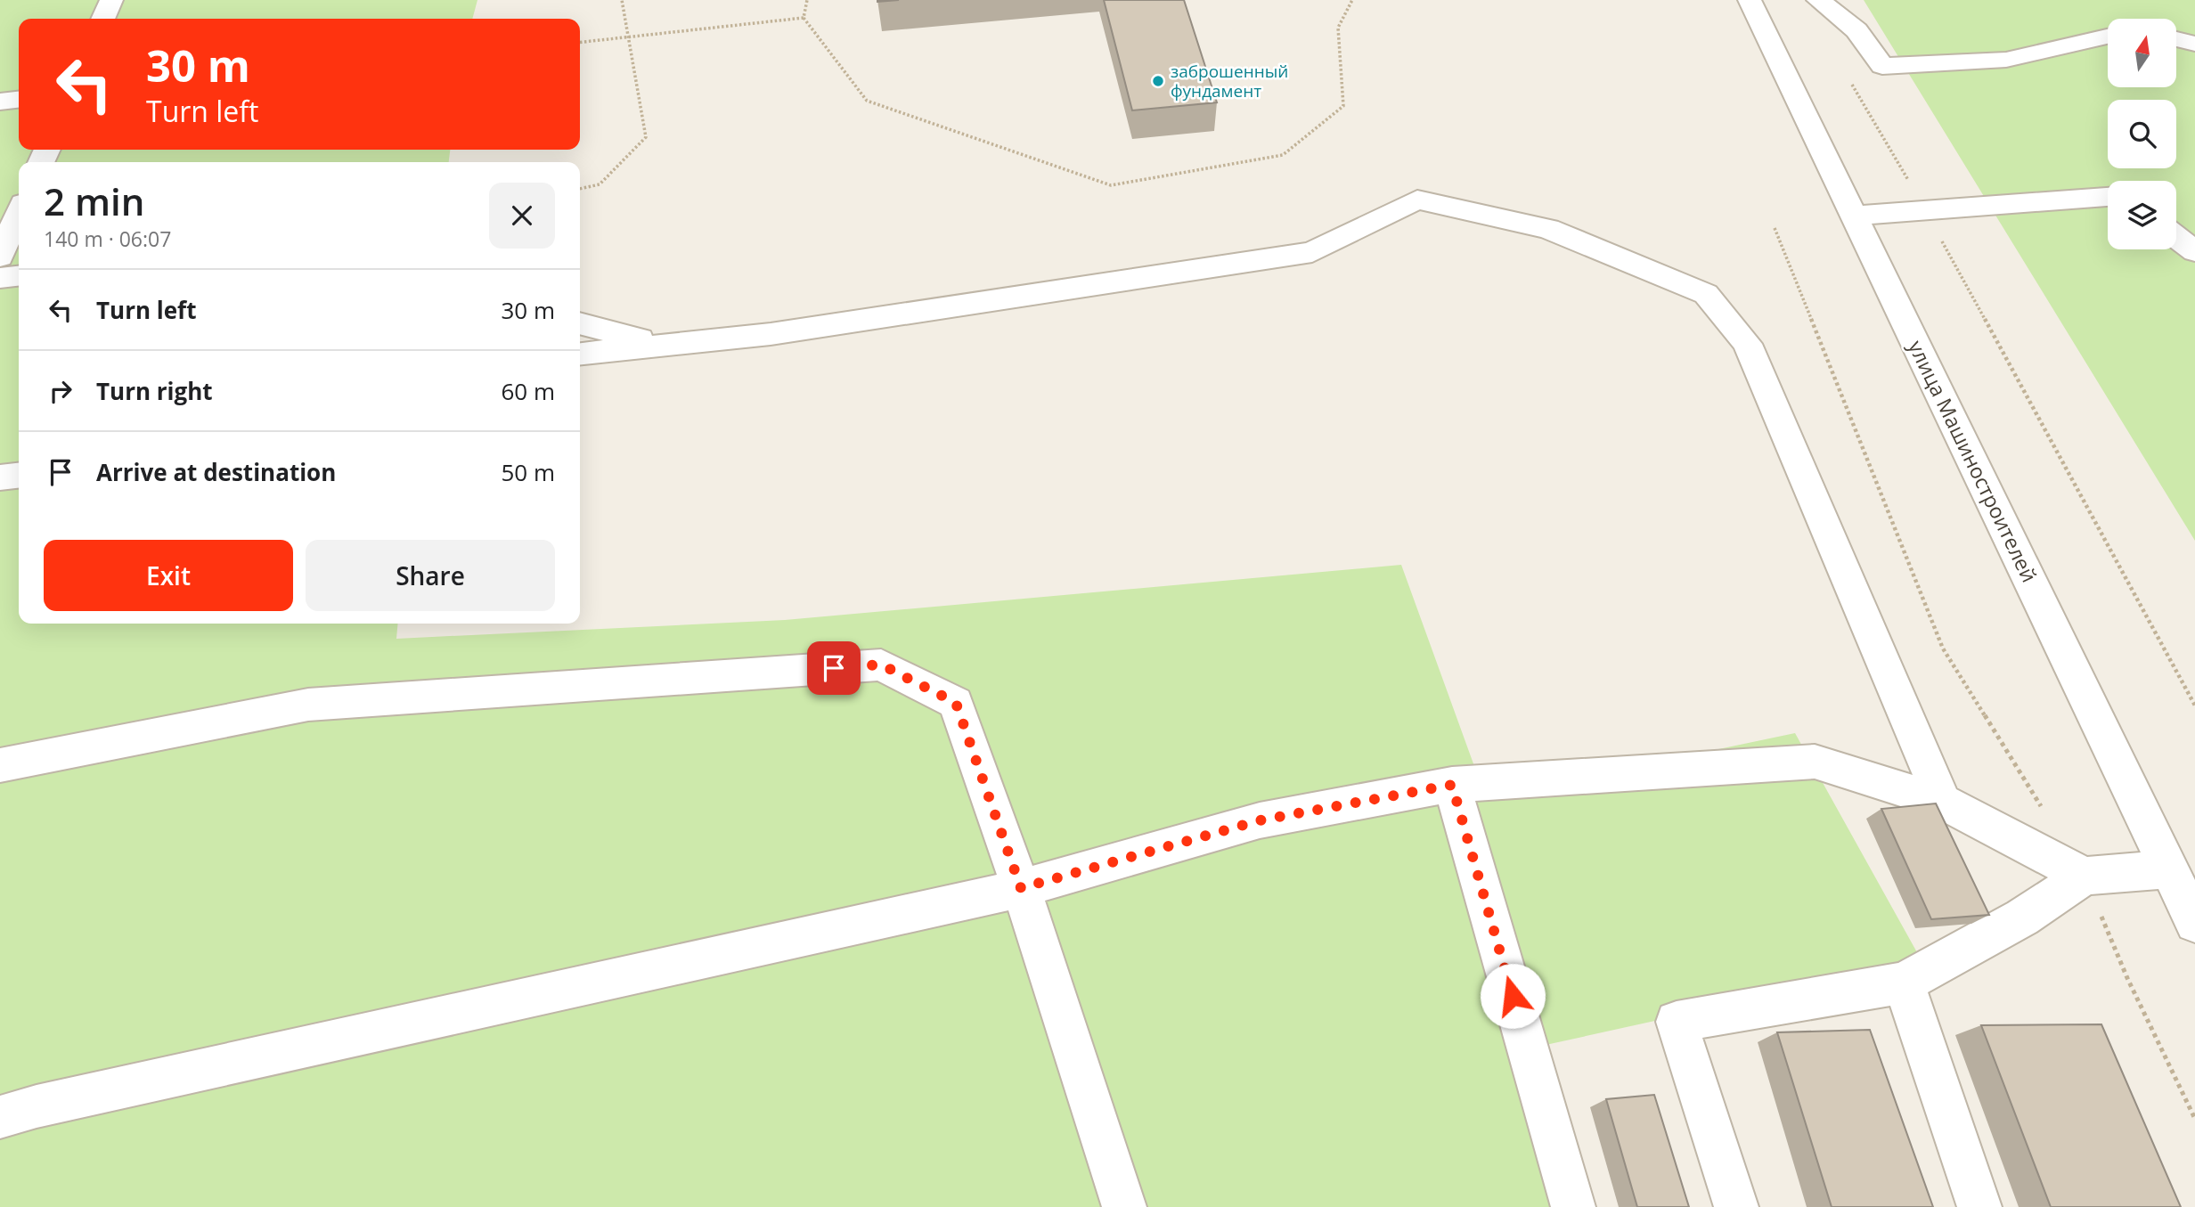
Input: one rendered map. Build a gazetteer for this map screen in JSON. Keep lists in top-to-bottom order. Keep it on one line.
{"streets":{"street":["улица Машиностроителей"]},"places":["заброшенный фундамент"],"north":"top","page":{"turn":["30 m","Turn left"],"heading":["2 min","140 m · 06:07"],"list":[{"name":"Turn left","value":"30 m"},{"name":"Turn right","value":"60 m"},{"name":"Arrive at destination","value":"50 m"}],"buttons":["Exit","Share"]}}
